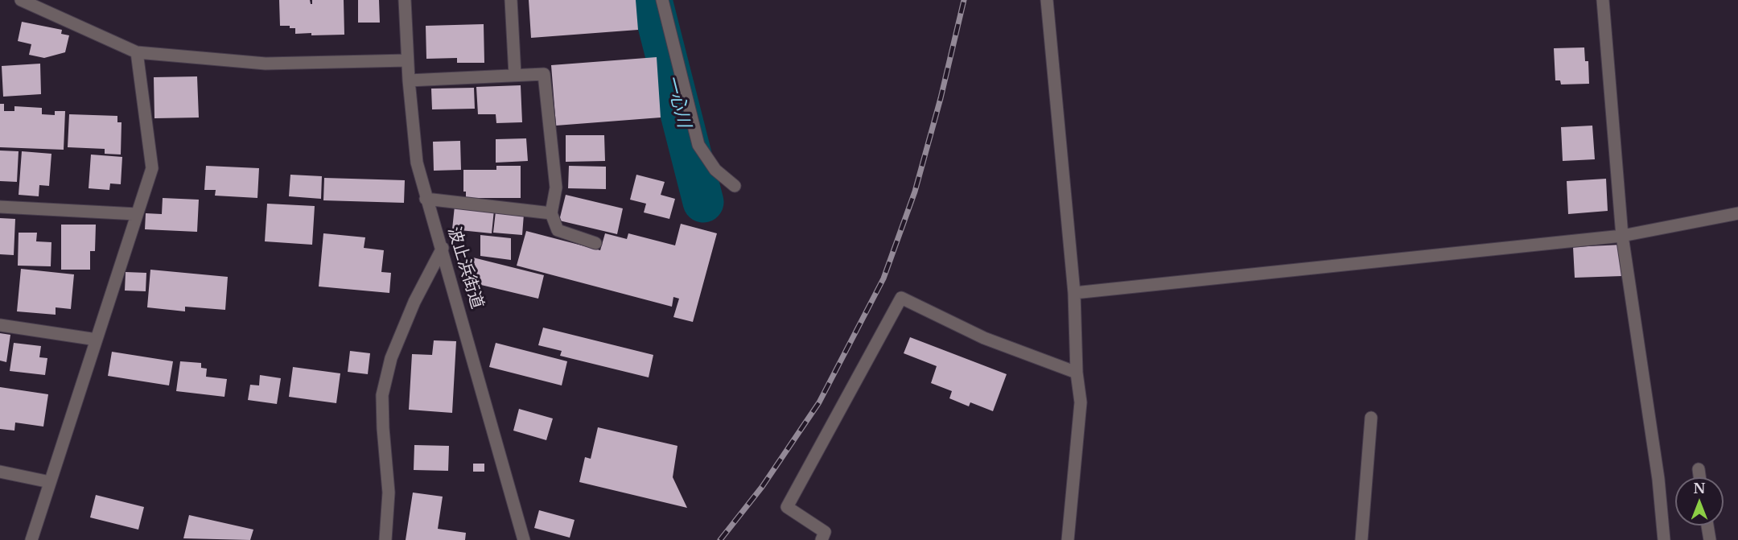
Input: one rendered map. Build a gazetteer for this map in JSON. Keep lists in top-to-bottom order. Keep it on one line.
{"streets":{"street":["波止浜街道"]},"water":["一心川"],"north":"top"}
